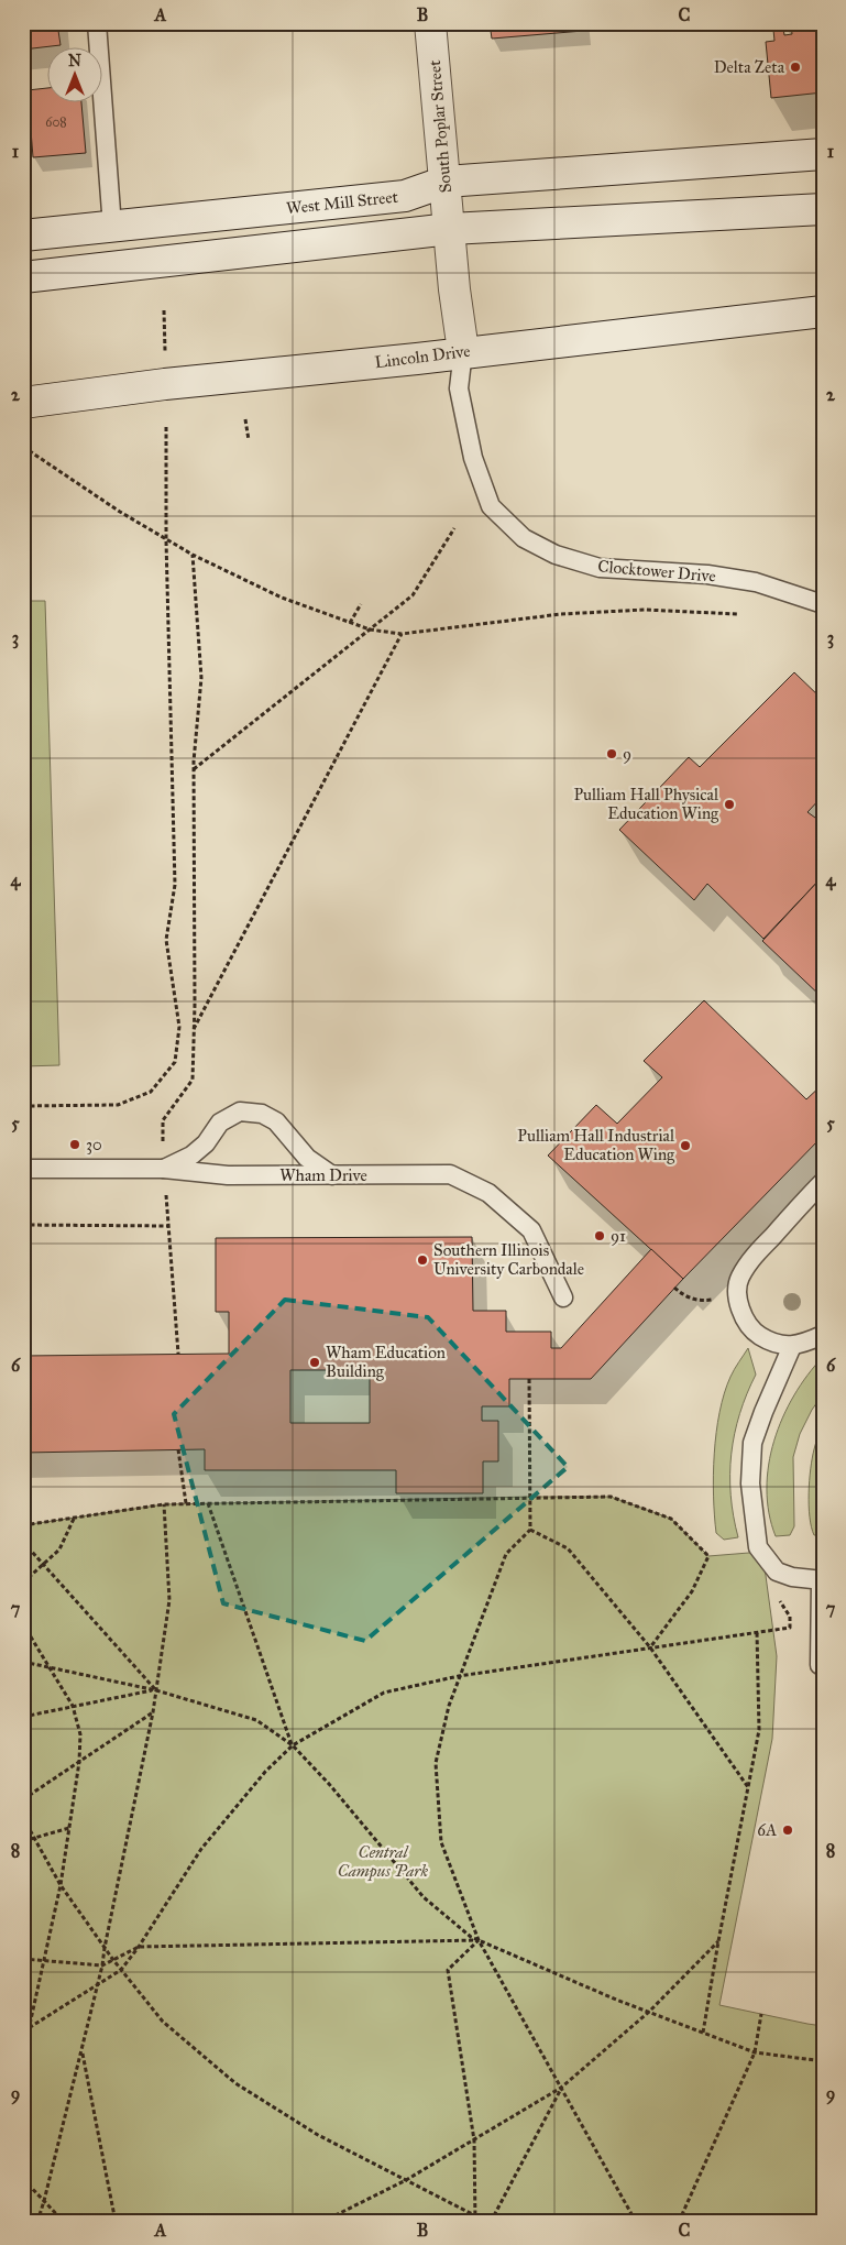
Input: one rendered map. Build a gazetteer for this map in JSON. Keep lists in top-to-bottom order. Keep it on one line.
{"streets":{"main road":["South Poplar Street","West Mill Street","Lincoln Drive","Clocktower Drive"],"lane":["Wham Drive"]},"crossings":[["South Poplar Street","West Mill Street"],["South Poplar Street","Clocktower Drive"],["Lincoln Drive","Clocktower Drive"]],"parks":["Central Campus Park"],"places":["Delta Zeta","9","Pulliam Hall Physical Education Wing","30","Pulliam Hall Industrial Education Wing","91","Southern Illinois University Carbondale","Wham Education Building","6A"],"house_numbers":["608"],"north":"top","grid":{"columns":["A","B","C"],"rows":["1","2","3","4","5","6","7","8","9"]}}
